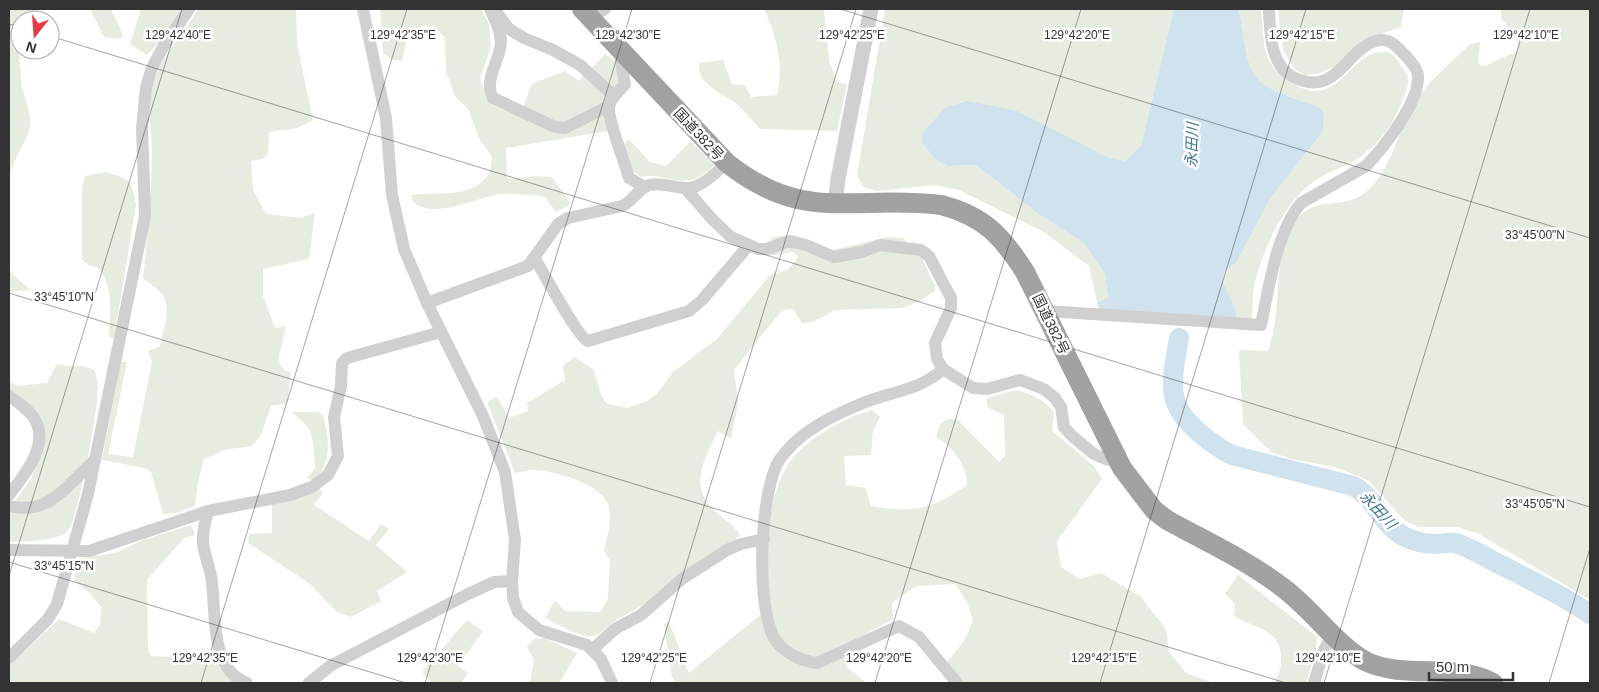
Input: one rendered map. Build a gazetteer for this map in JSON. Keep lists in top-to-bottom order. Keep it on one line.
{"streets":{"highway":["国道382号"]},"water":["永田川"],"scale_bar":"50 m","north":"bottom","coordinates":["129°42'40\"E","129°42'35\"E","129°42'30\"E","129°42'25\"E","129°42'20\"E","129°42'15\"E","129°42'10\"E","33°45'00\"N","33°45'10\"N","33°45'05\"N","33°45'15\"N"]}
